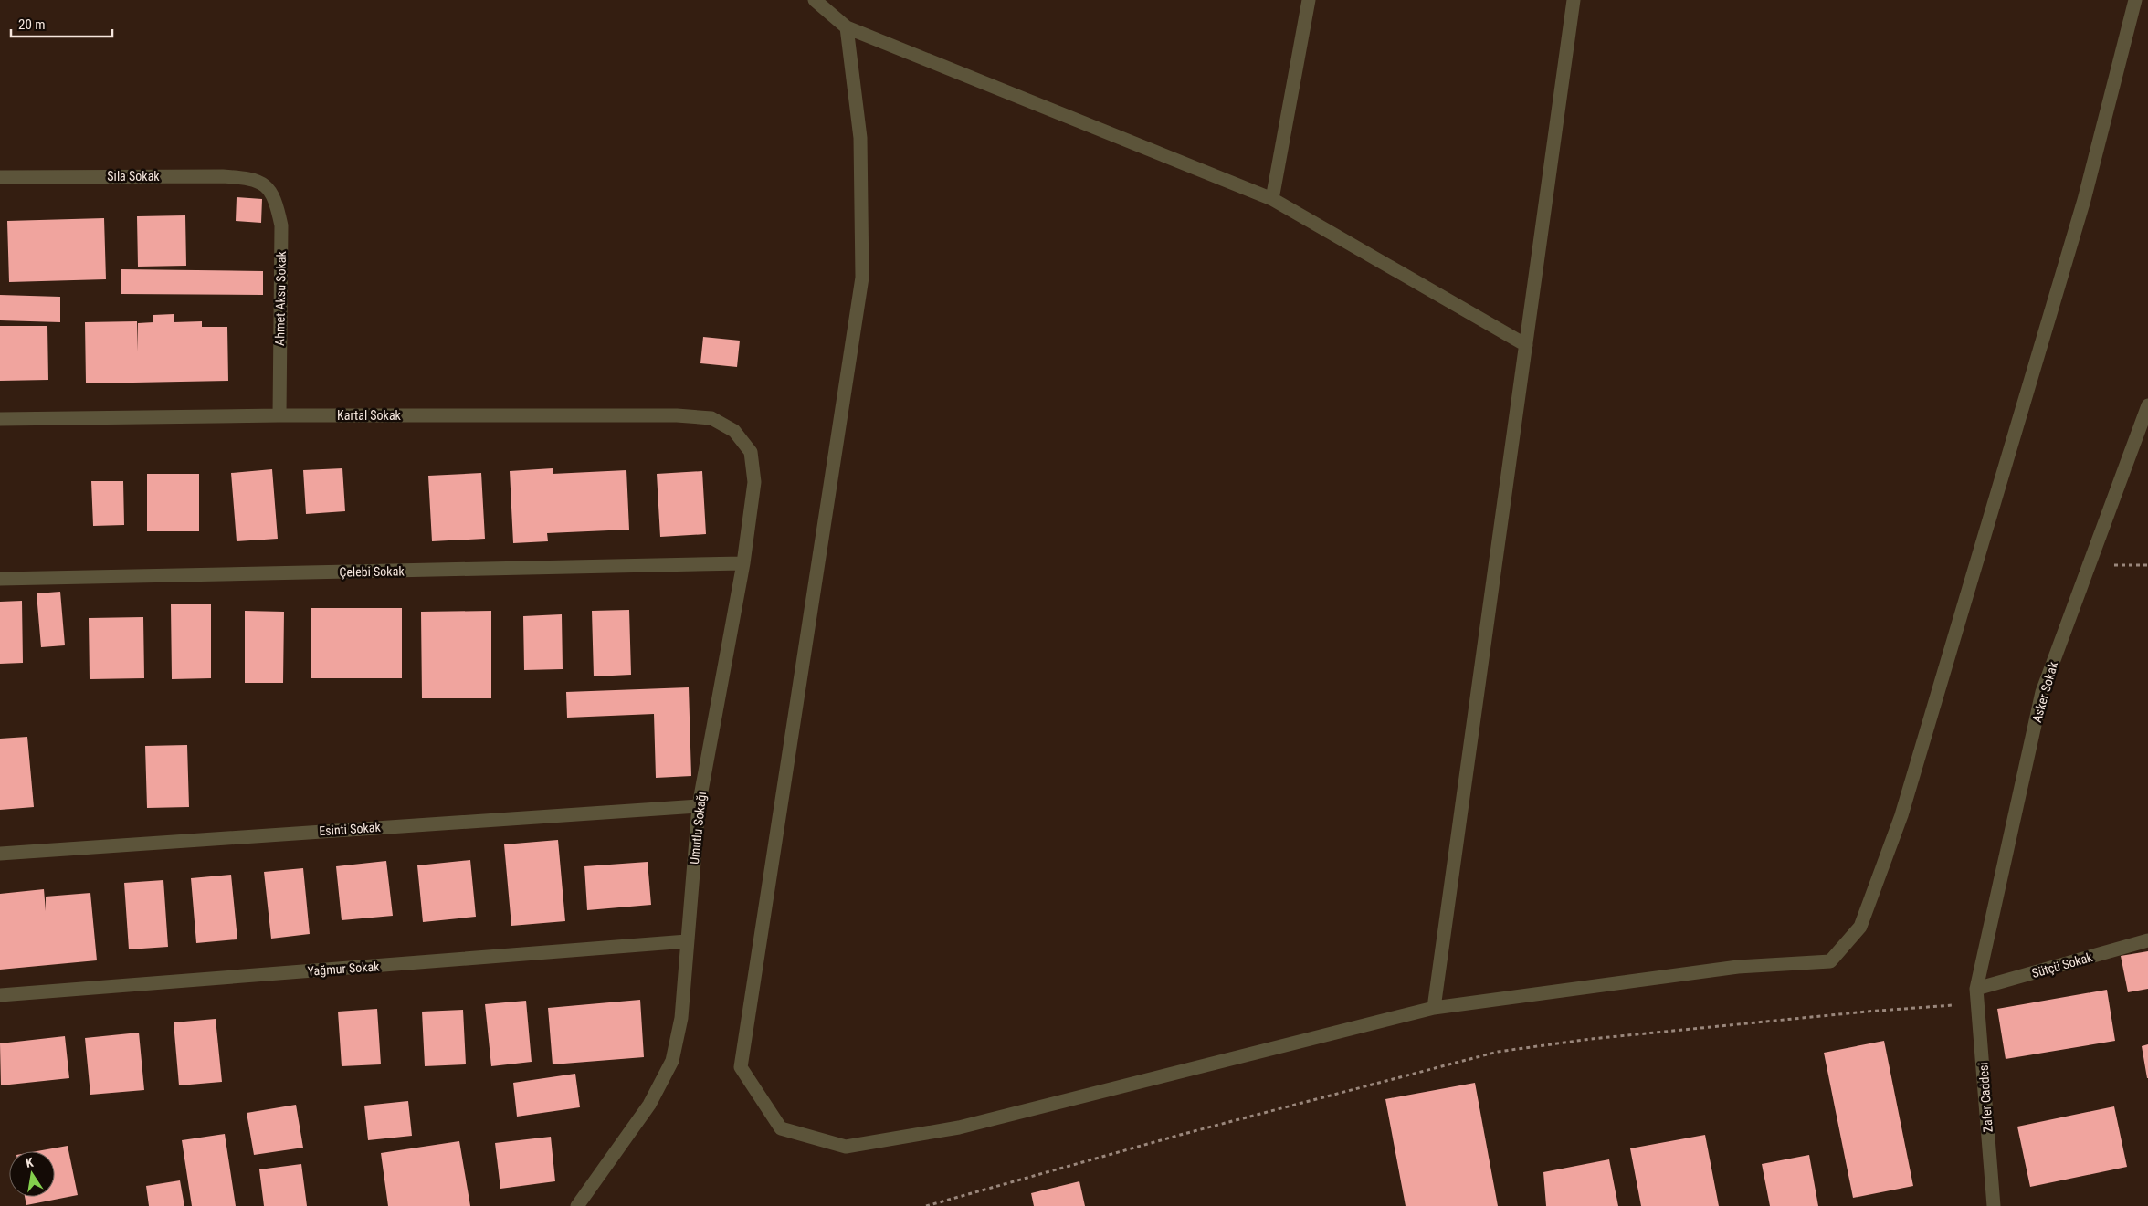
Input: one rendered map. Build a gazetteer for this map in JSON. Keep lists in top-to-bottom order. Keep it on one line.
{"streets":{"street":["Sıla Sokak","Ahmet Aksu Sokak","Kartal Sokak","Çelebi Sokak","Asker Sokak","Umutlu Sokağı","Esinti Sokak","Sütçü Sokak","Yağmur Sokak","Zafer Caddesi"]},"crossings":[["Sıla Sokak","Ahmet Aksu Sokak"],["Ahmet Aksu Sokak","Kartal Sokak"],["Kartal Sokak","Umutlu Sokağı"],["Çelebi Sokak","Umutlu Sokağı"],["Asker Sokak","Sütçü Sokak"],["Asker Sokak","Zafer Caddesi"],["Umutlu Sokağı","Esinti Sokak"],["Umutlu Sokağı","Yağmur Sokak"],["Sütçü Sokak","Zafer Caddesi"]],"scale_bar":"20 m","north":"top"}
